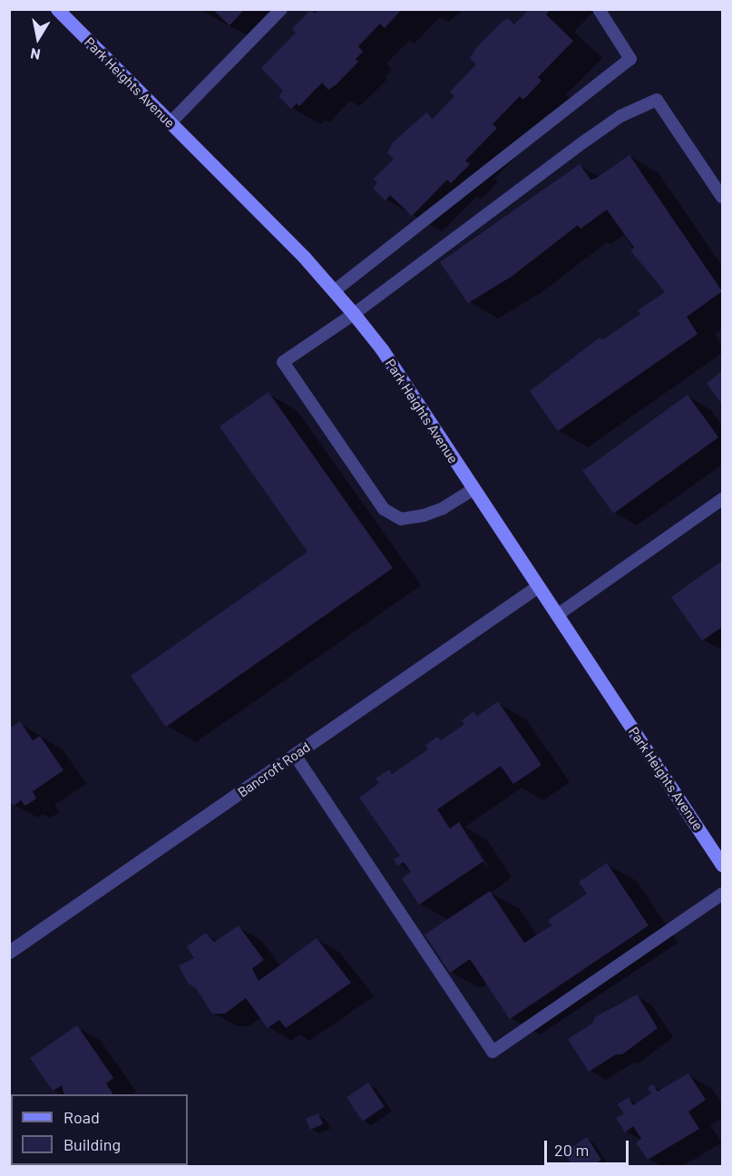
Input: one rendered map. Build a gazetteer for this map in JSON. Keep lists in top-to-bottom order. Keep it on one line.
{"streets":{"main road":["Park Heights Avenue"],"street":["Bancroft Road"]},"crossings":[["Park Heights Avenue","Bancroft Road"]],"legend":["Road","Building"],"scale_bar":"20 m","north":"bottom"}
